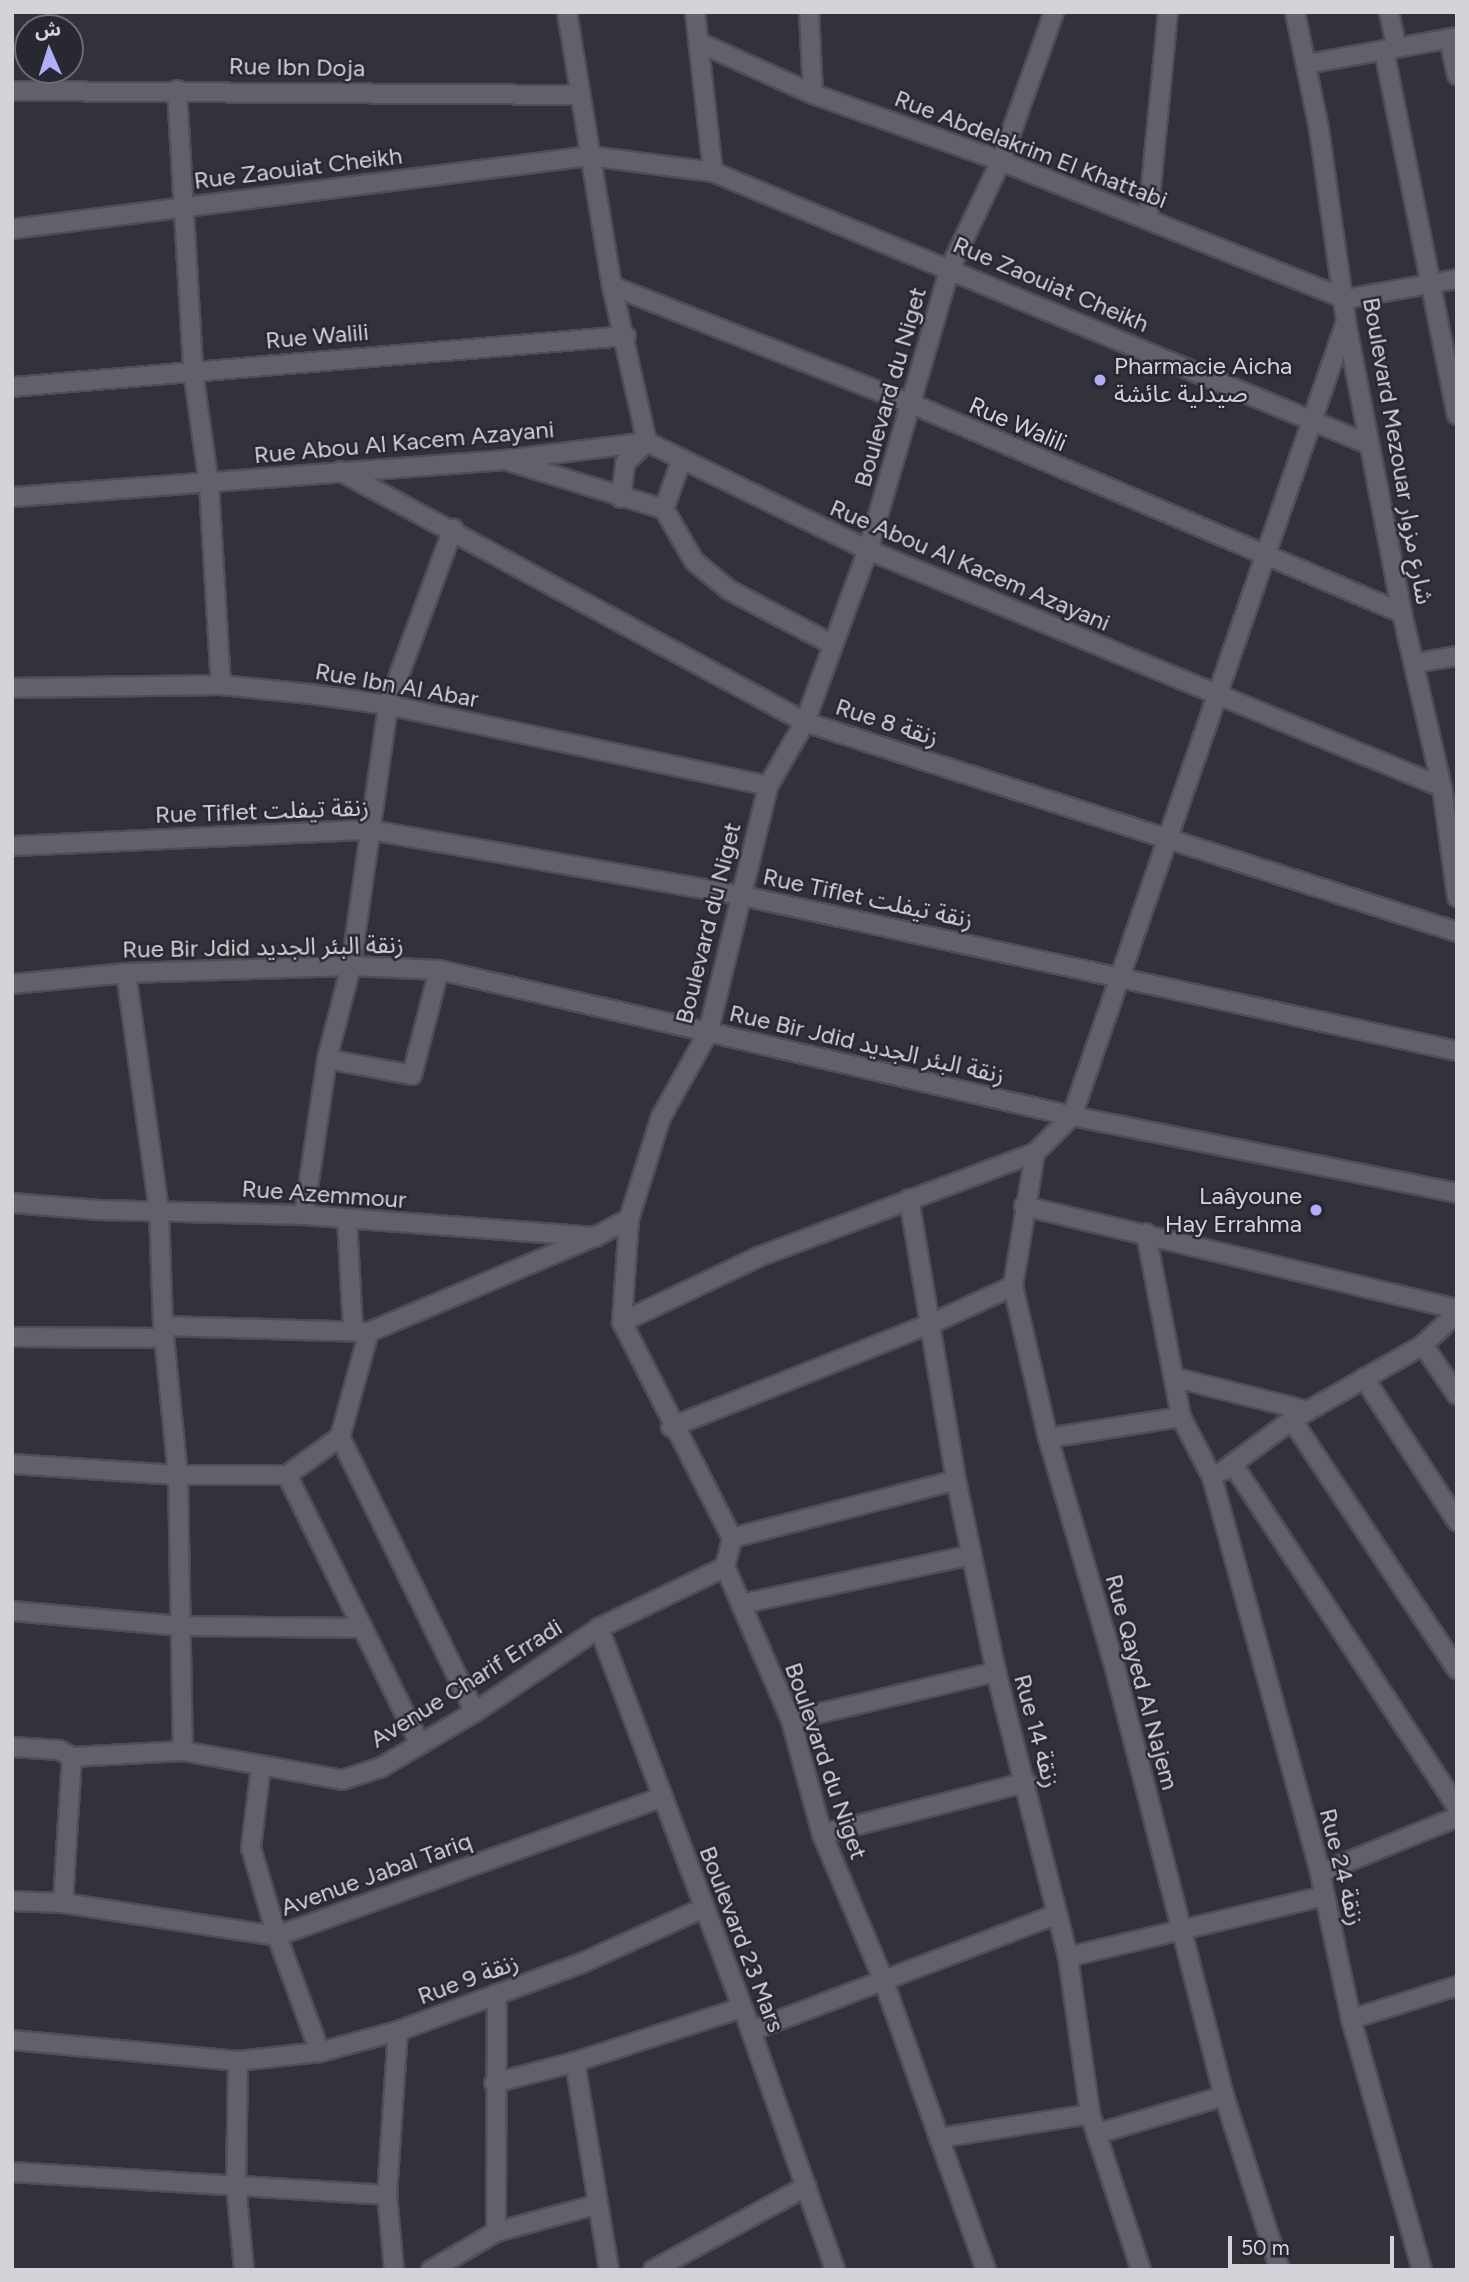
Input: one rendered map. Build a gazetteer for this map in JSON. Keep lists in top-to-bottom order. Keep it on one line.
{"streets":{"street":["Rue Ibn Doja","Rue Abdelakrim El Khattabi","Rue Zaouiat Cheikh","Rue Walili","Boulevard du Niget","Rue Abou Al Kacem Azayani","Boulevard Mezouar شارع مزوار","Rue Ibn Al Abar","Rue 8 زنقة","Rue Tiflet زنقة تيفلت","Rue Bir Jdid زنقة البئر الجديد","Rue Azemmour","Rue Qayed Al Najem","Avenue Charif Erradi","Rue 14 زنقة","Rue 24 زنقة","Avenue Jabal Tariq","Boulevard 23 Mars","Rue 9 زنقة"]},"crossings":[["Rue Abdelakrim El Khattabi","Boulevard du Niget"],["Rue Abdelakrim El Khattabi","Boulevard Mezouar شارع مزوار"],["Rue Zaouiat Cheikh","Boulevard du Niget"],["Rue Zaouiat Cheikh","Boulevard Mezouar شارع مزوار"],["Rue Walili","Boulevard du Niget"],["Rue Walili","Boulevard Mezouar شارع مزوار"],["Boulevard du Niget","Rue Abou Al Kacem Azayani"],["Boulevard du Niget","Rue Ibn Al Abar"],["Boulevard du Niget","Rue 8 زنقة"],["Boulevard du Niget","Rue Tiflet زنقة تيفلت"],["Boulevard du Niget","Rue Bir Jdid زنقة البئر الجديد"],["Boulevard du Niget","Avenue Charif Erradi"],["Rue Abou Al Kacem Azayani","Boulevard Mezouar شارع مزوار"],["Rue Abou Al Kacem Azayani","Rue 8 زنقة"],["Avenue Charif Erradi","Boulevard 23 Mars"],["Avenue Jabal Tariq","Boulevard 23 Mars"],["Boulevard 23 Mars","Rue 9 زنقة"]],"places":["Pharmacie Aicha صيدلية عائشة","Laâyoune Hay Errahma"],"scale_bar":"50 m","north":"top"}
